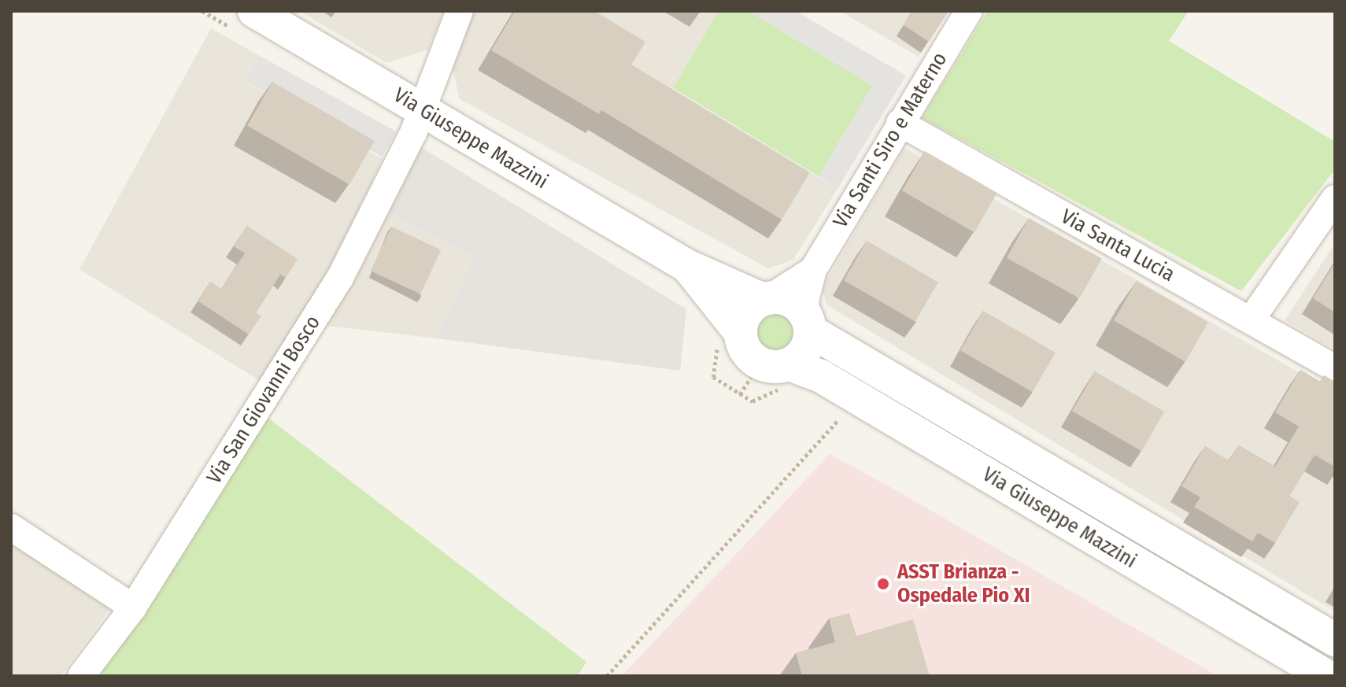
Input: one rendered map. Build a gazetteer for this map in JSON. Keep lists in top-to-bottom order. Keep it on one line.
{"streets":{"street":["Via Giuseppe Mazzini","Via Santi Siro e Materno","Via Santa Lucia","Via San Giovanni Bosco"]},"crossings":[["Via Giuseppe Mazzini","Via Santi Siro e Materno"],["Via Giuseppe Mazzini","Via San Giovanni Bosco"],["Via Santi Siro e Materno","Via Santa Lucia"]],"places":["ASST Brianza - Ospedale Pio XI"]}
